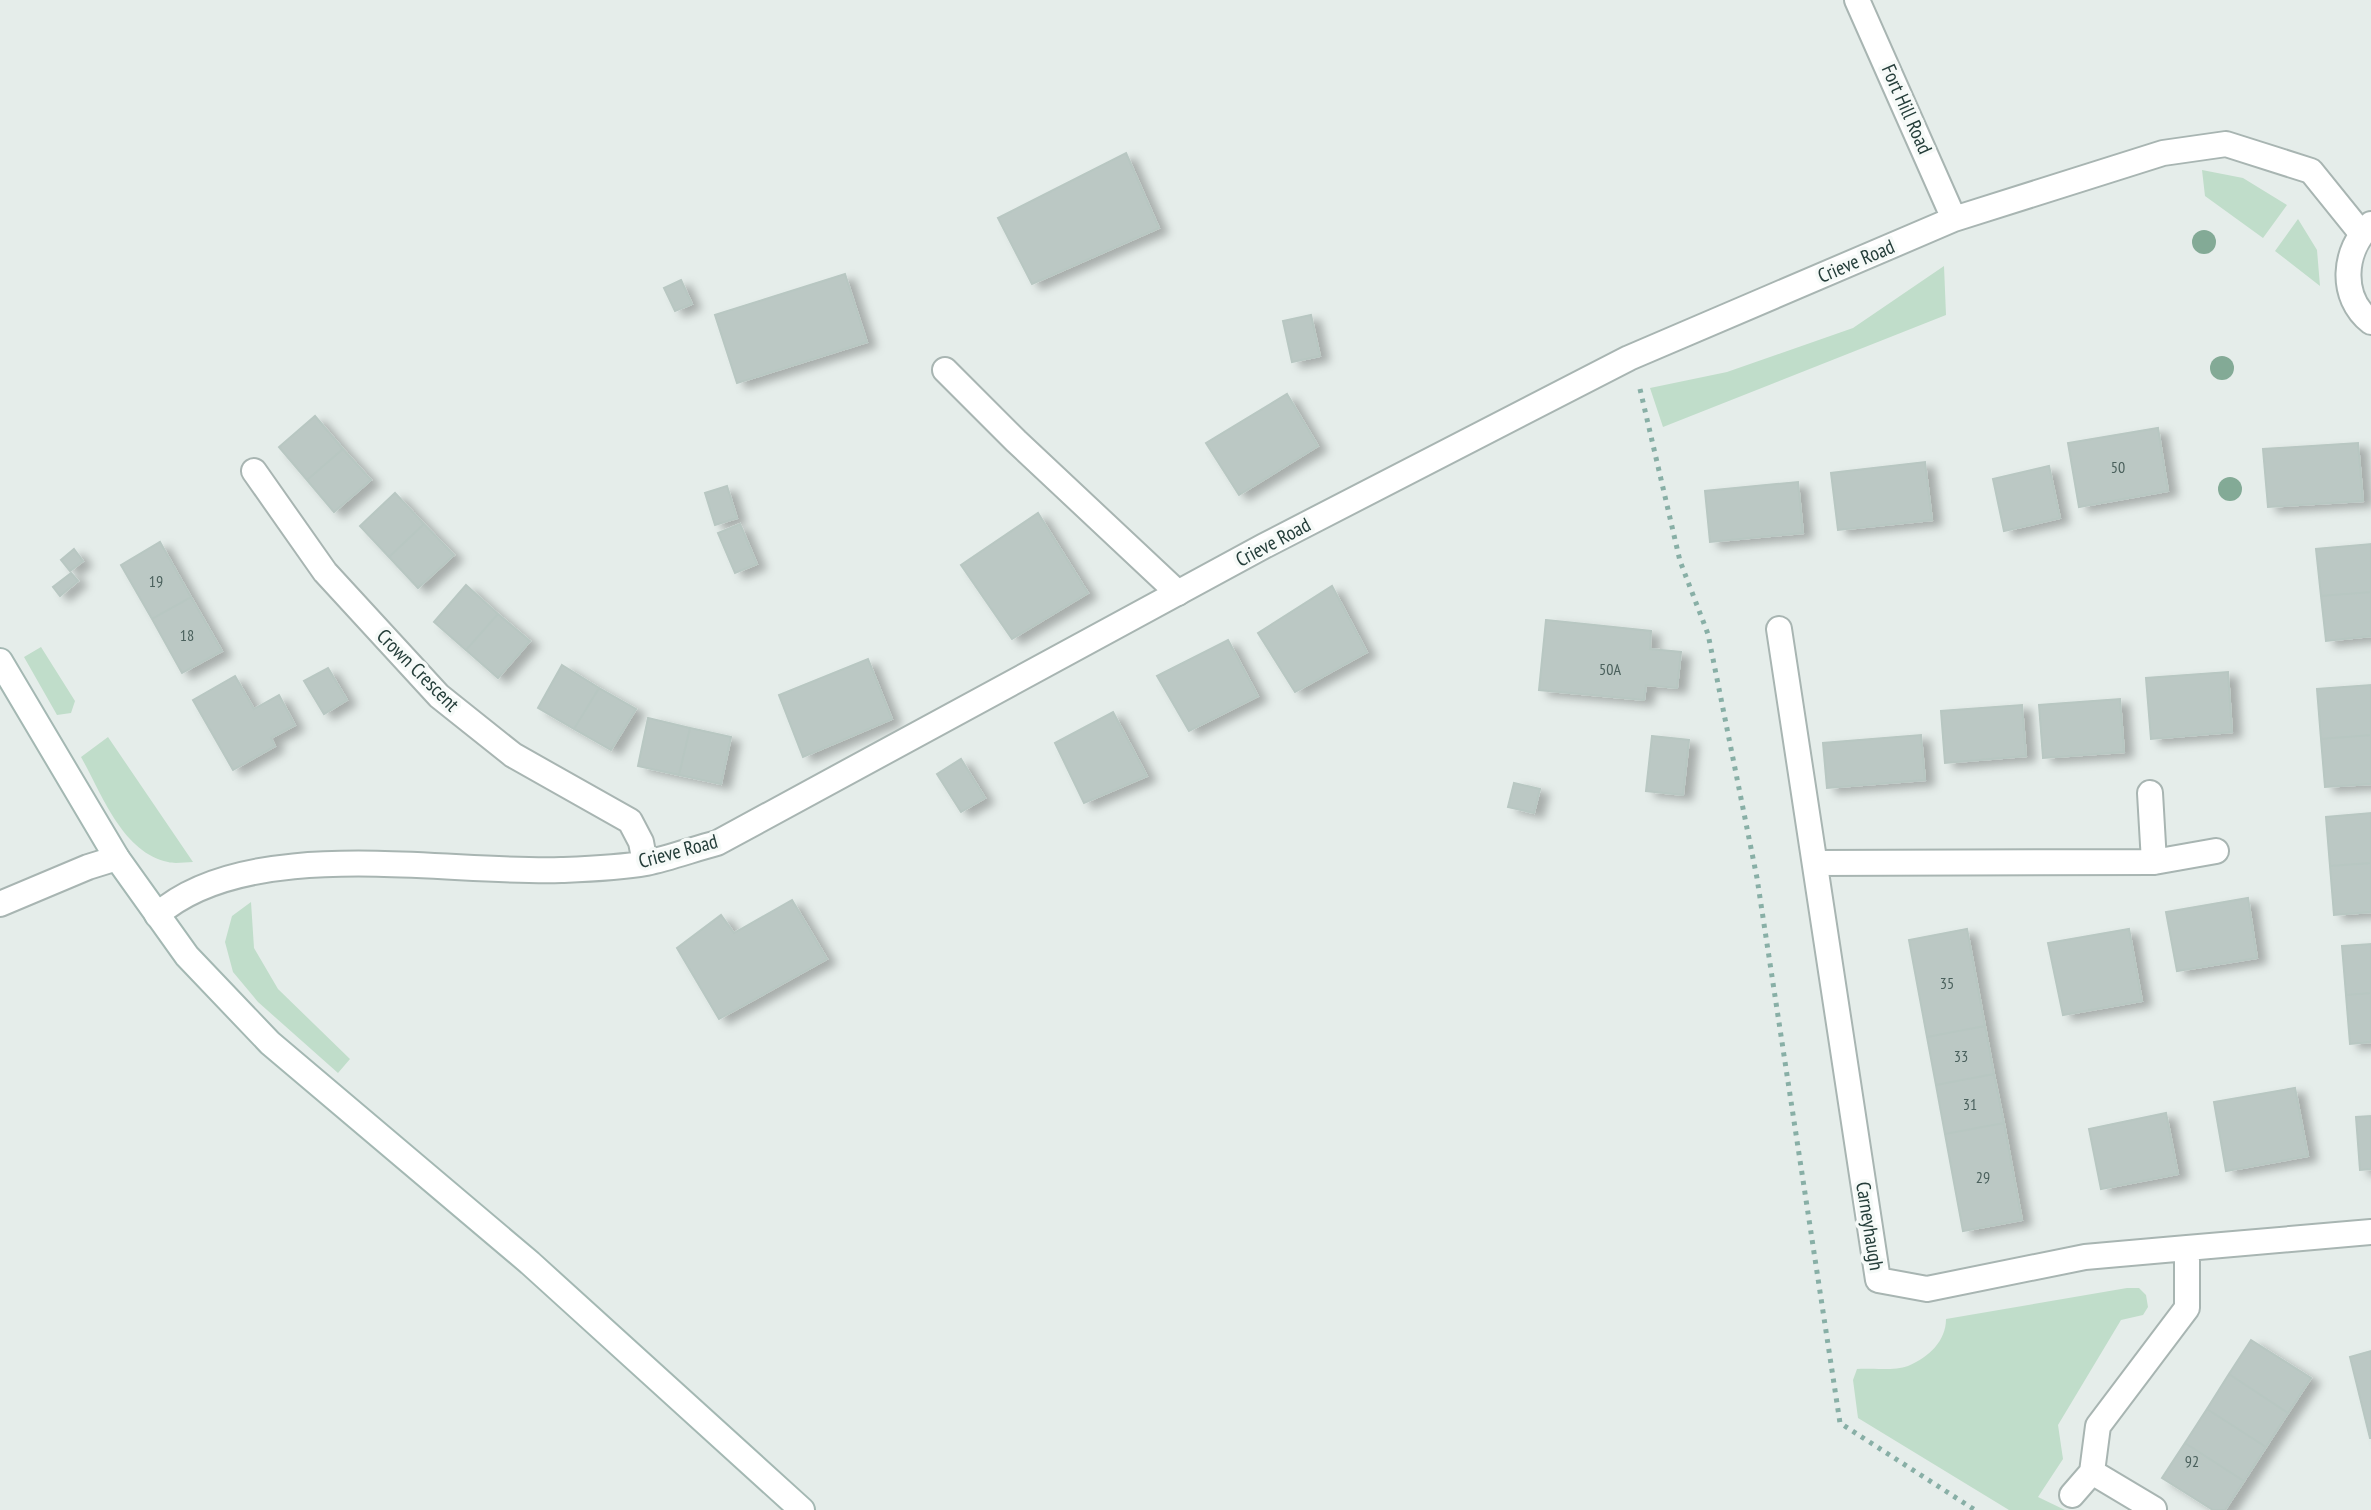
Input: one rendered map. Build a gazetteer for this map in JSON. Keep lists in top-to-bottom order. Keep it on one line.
{"streets":{"street":["Fort Hill Road","Crieve Road","Crown Crescent","Carneyhaugh"]},"crossings":[["Fort Hill Road","Crieve Road"],["Crieve Road","Crown Crescent"]],"house_numbers":["50","19","18","50A","35","33","31","29","92"]}
